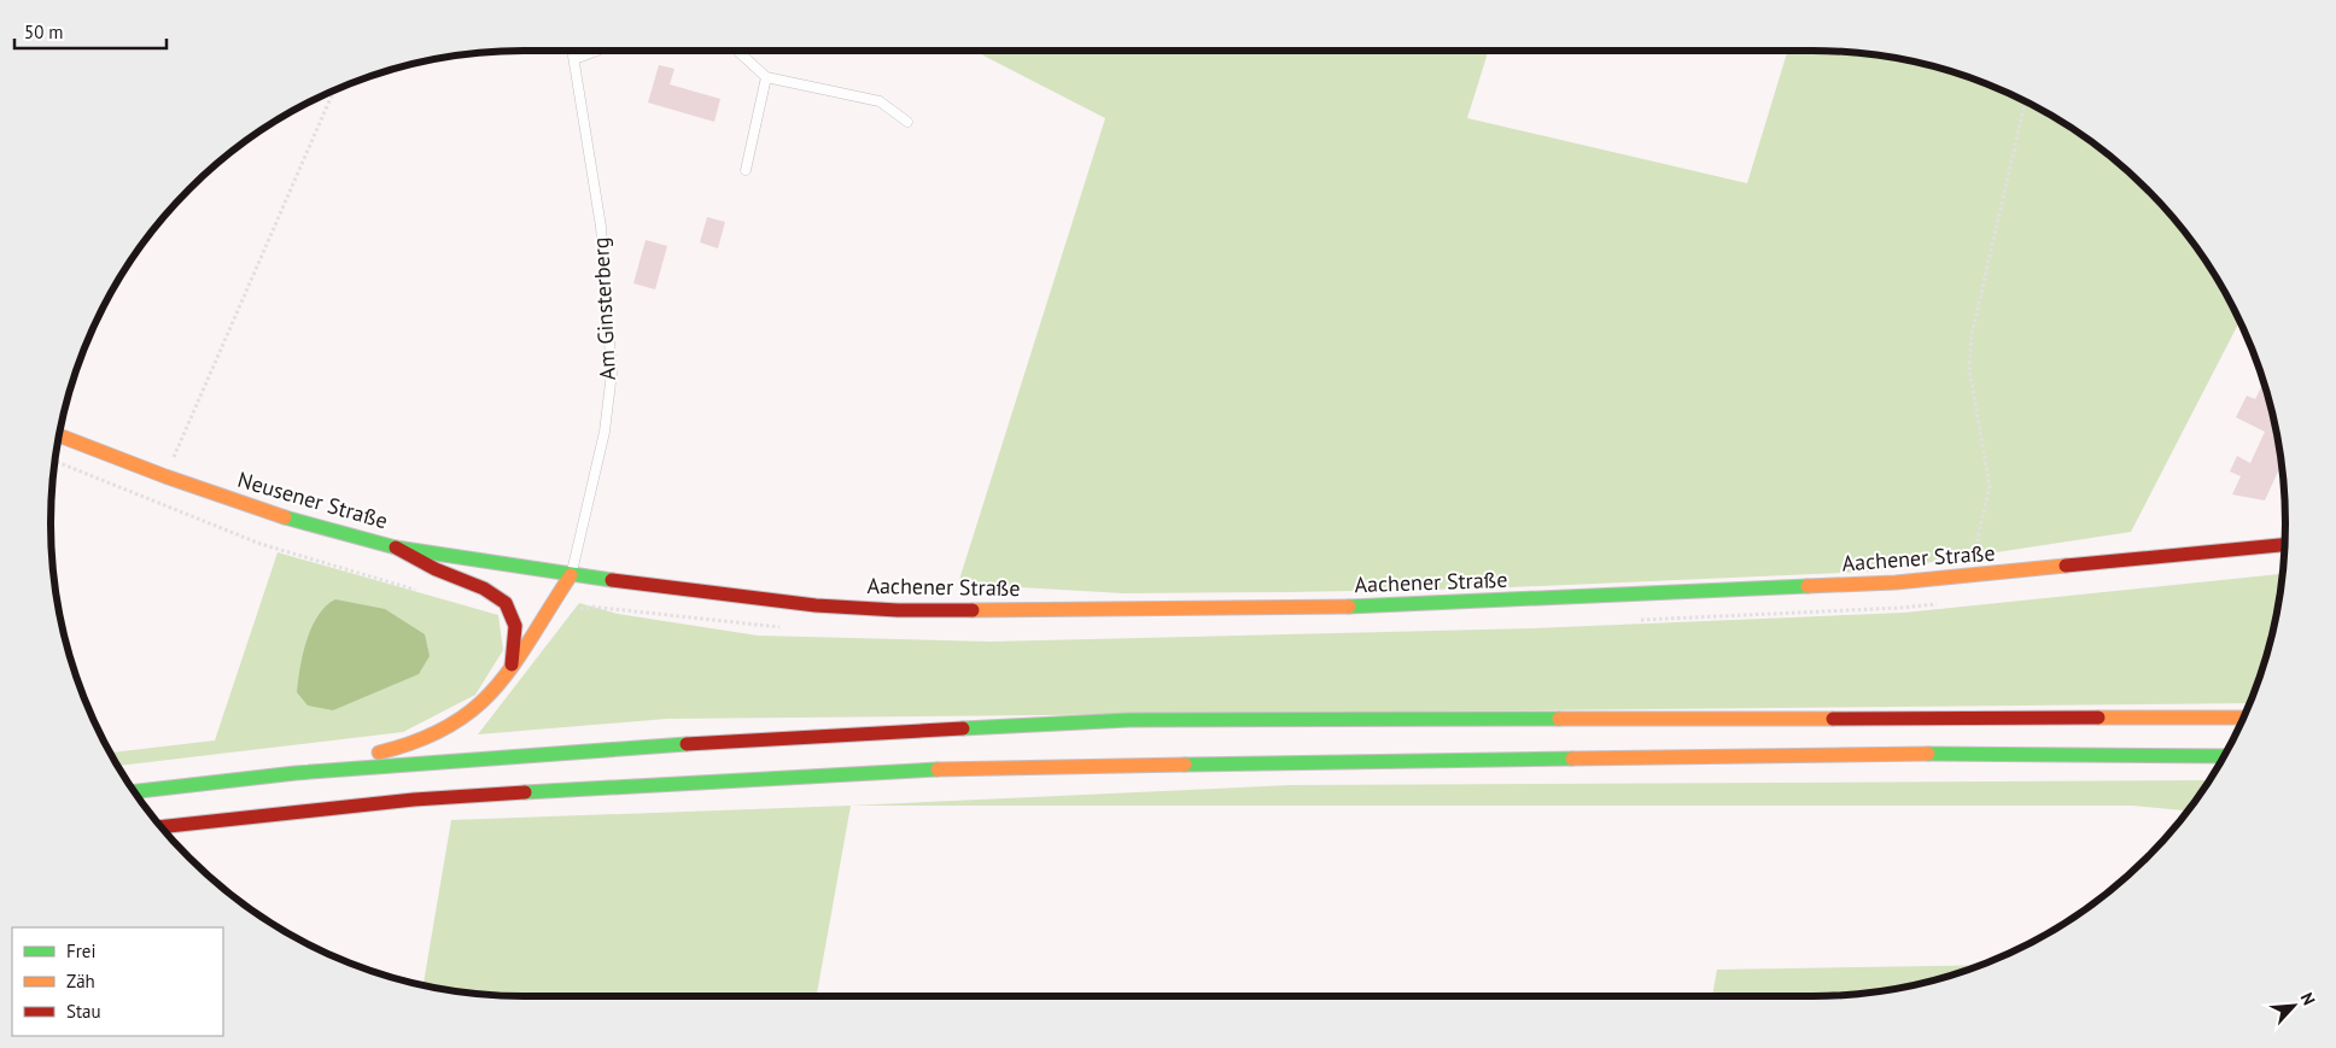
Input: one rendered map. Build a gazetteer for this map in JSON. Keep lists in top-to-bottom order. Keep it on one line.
{"streets":{"main road":["Neusener Straße","Aachener Straße"],"lane":["Am Ginsterberg"]},"crossings":[["Am Ginsterberg","Neusener Straße"],["Am Ginsterberg","Aachener Straße"],["Neusener Straße","Aachener Straße"]],"legend":["Frei","Zäh","Stau"],"scale_bar":"50 m","north":"top right"}
